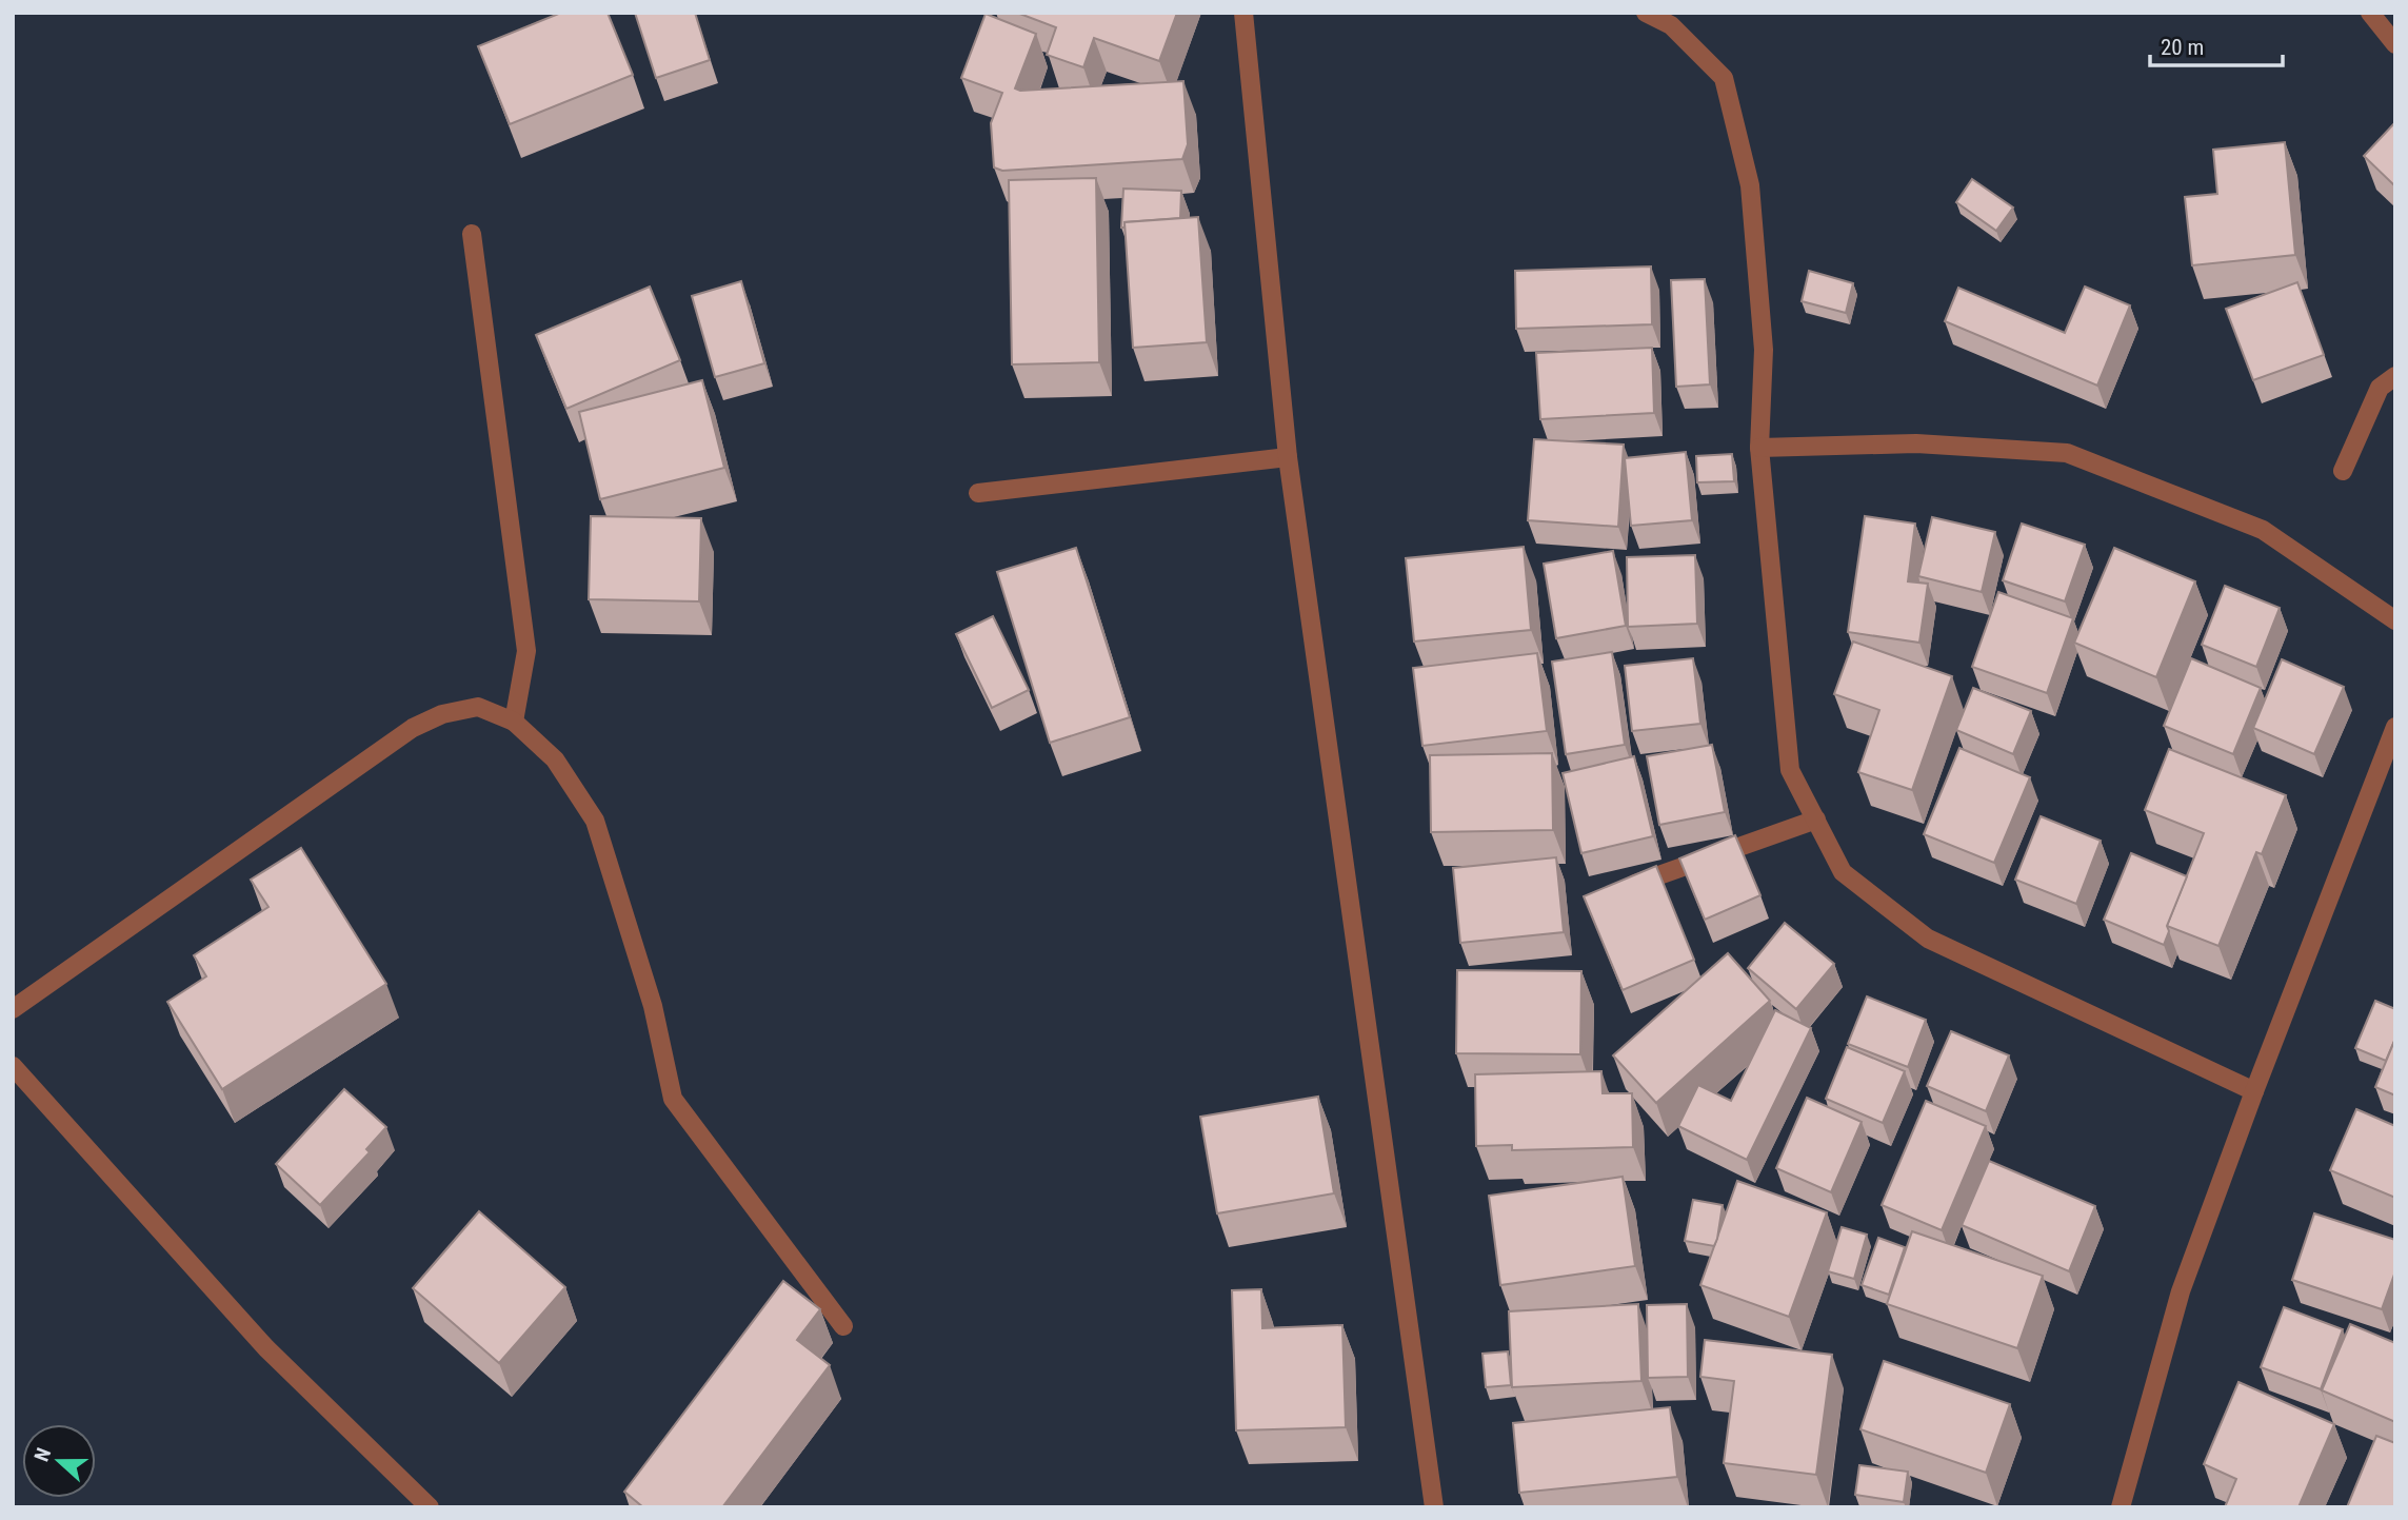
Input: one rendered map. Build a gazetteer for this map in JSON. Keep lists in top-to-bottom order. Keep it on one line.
{"scale_bar":"20 m","north":"left"}
